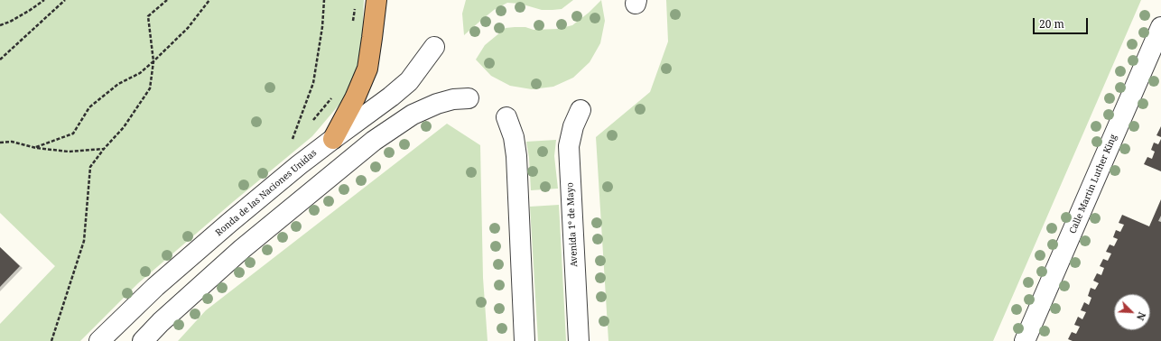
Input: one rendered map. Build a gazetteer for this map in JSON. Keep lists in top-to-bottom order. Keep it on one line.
{"streets":{"street":["Calle Martin Luther King","Ronda de las Naciones Unidas","Avenida 1º de Mayo"]},"scale_bar":"20 m","north":"bottom right"}
